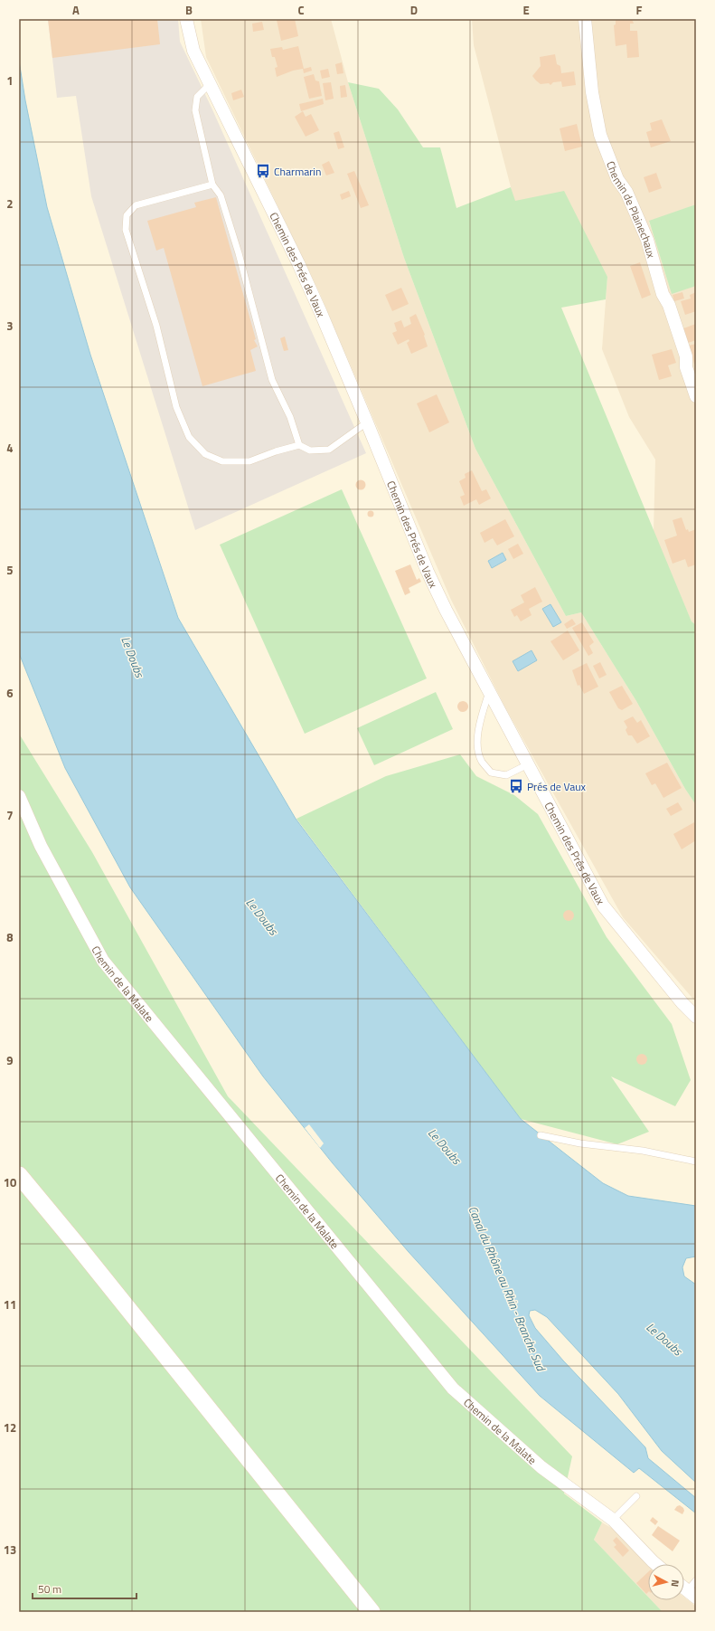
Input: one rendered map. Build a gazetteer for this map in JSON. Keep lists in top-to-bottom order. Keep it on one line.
{"streets":{"street":["Chemin de Plainechaux","Chemin des Prés de Vaux","Chemin de la Malate"]},"water":["Le Doubs","Canal du Rhône au Rhin - Branche Sud"],"places":{"bus stop":["Charmarin","Prés de Vaux"]},"scale_bar":"50 m","north":"right","grid":{"columns":["A","B","C","D","E","F"],"rows":["1","2","3","4","5","6","7","8","9","10","11","12","13"]}}
